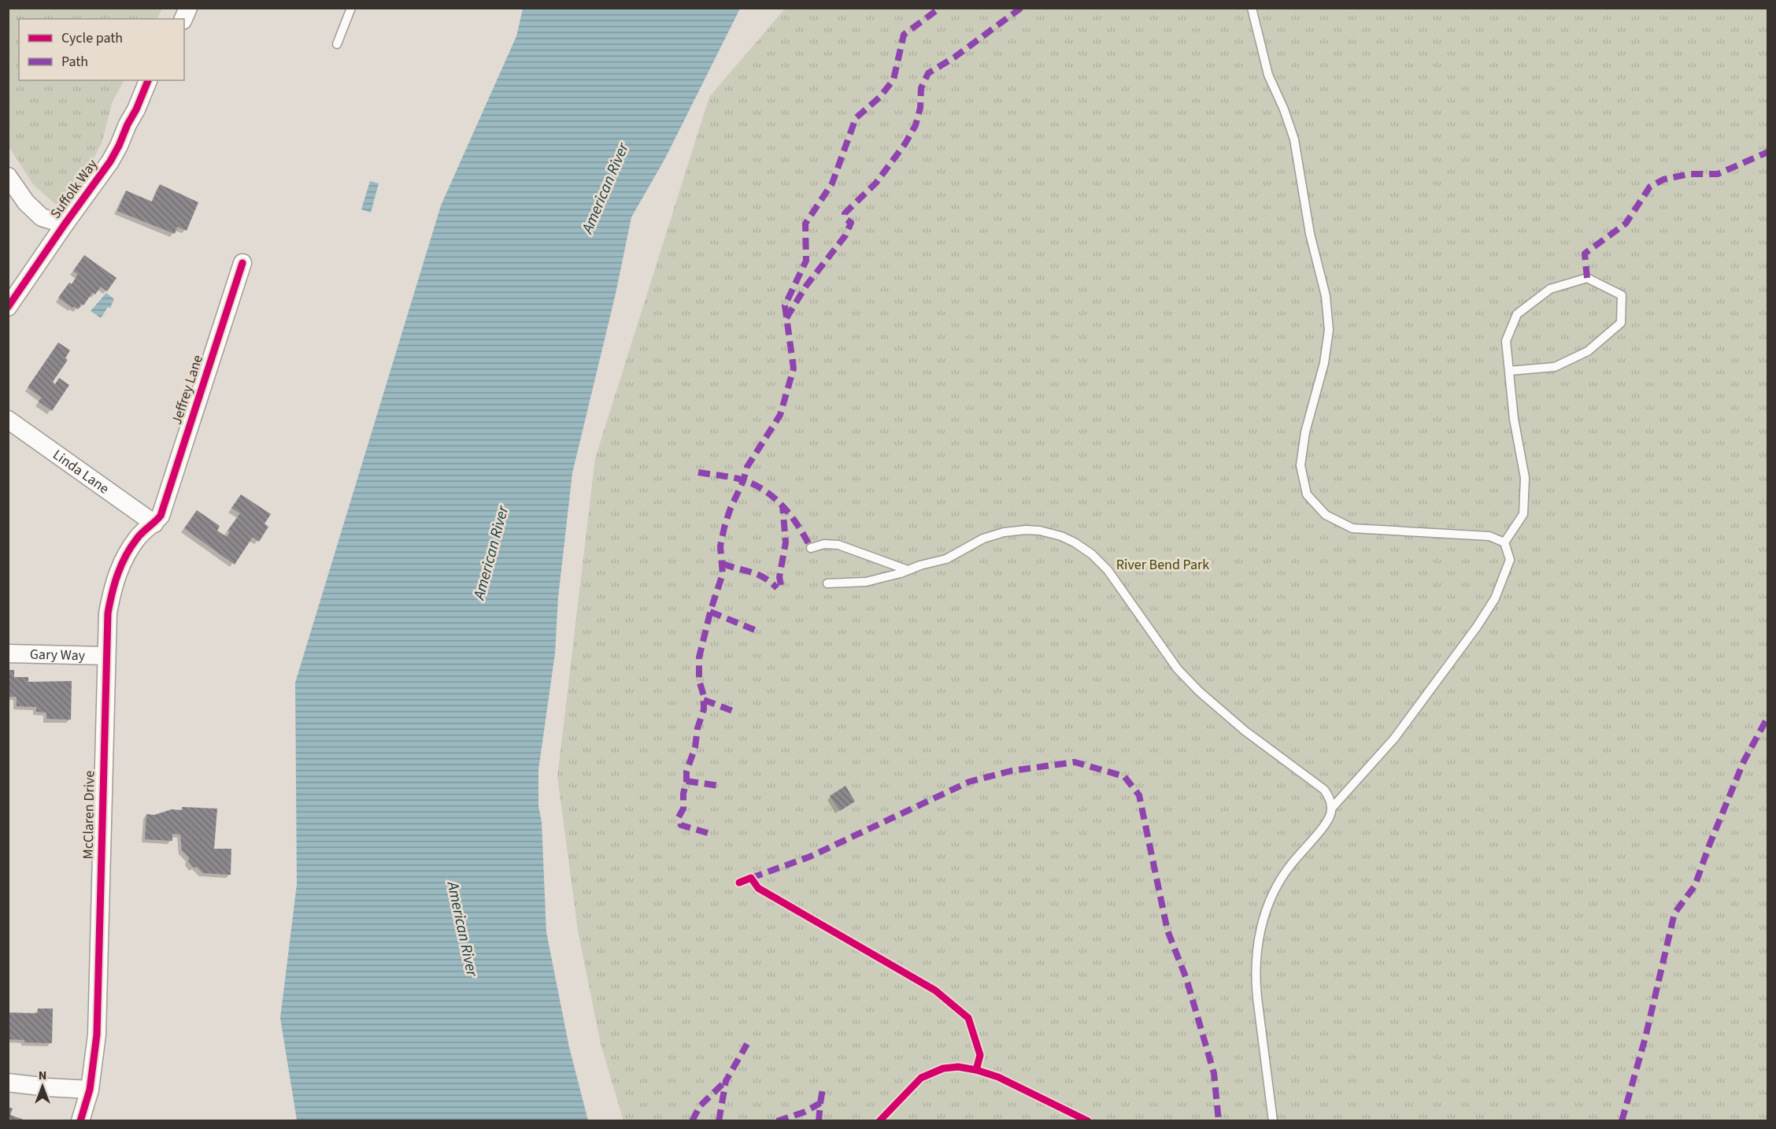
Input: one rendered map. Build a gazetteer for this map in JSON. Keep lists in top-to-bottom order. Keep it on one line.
{"streets":{"street":["Suffolk Way","Jeffrey Lane","Linda Lane","Gary Way","McClaren Drive"]},"crossings":[["Jeffrey Lane","Linda Lane"],["Jeffrey Lane","McClaren Drive"],["Linda Lane","McClaren Drive"],["Gary Way","McClaren Drive"]],"water":["American River"],"parks":["River Bend Park"],"legend":["Cycle path","Path"],"north":"top"}
